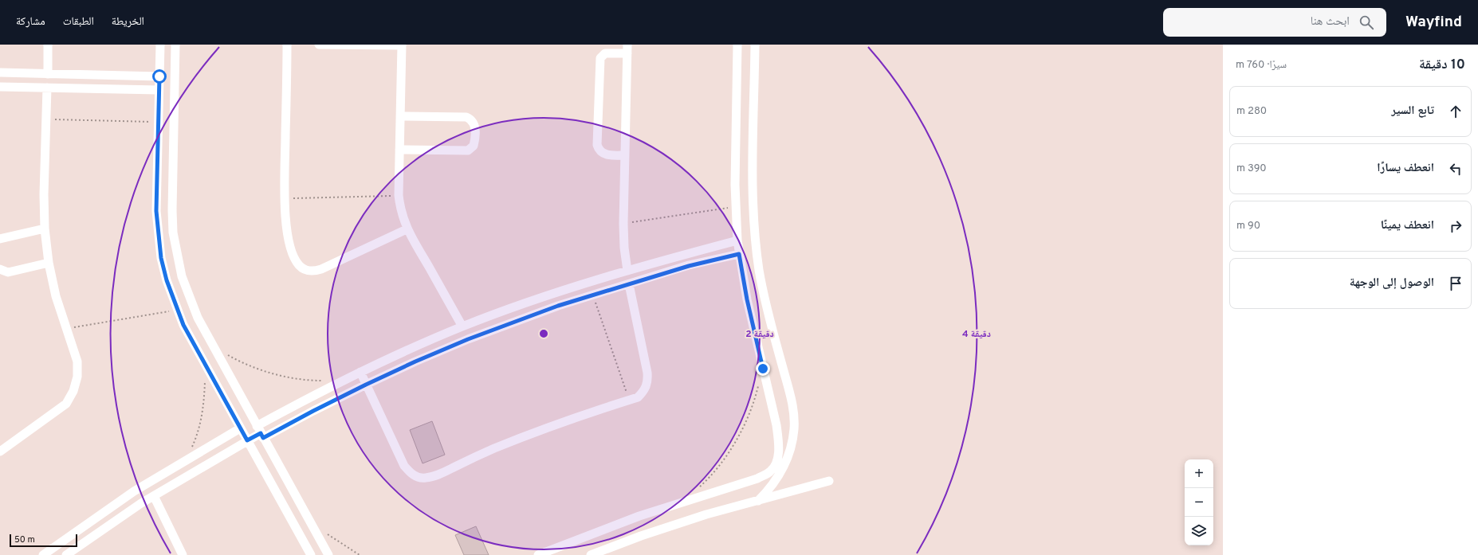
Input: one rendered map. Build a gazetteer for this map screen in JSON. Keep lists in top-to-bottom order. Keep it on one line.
{"scale_bar":"50 m","page":{"header":"Wayfind","search":"ابحث هنا","nav":["الخريطة","الطبقات","مشاركة"],"heading":["10 دقيقة","سيرًا · 760 m"],"list":[["تابع السير","280 m"],["انعطف يسارًا","390 m"],["انعطف يمينًا","90 m"],"الوصول إلى الوجهة"],"map_buttons":["+","−"],"scale":"50 m"},"rings":["2 دقيقة","4 دقيقة"]}
